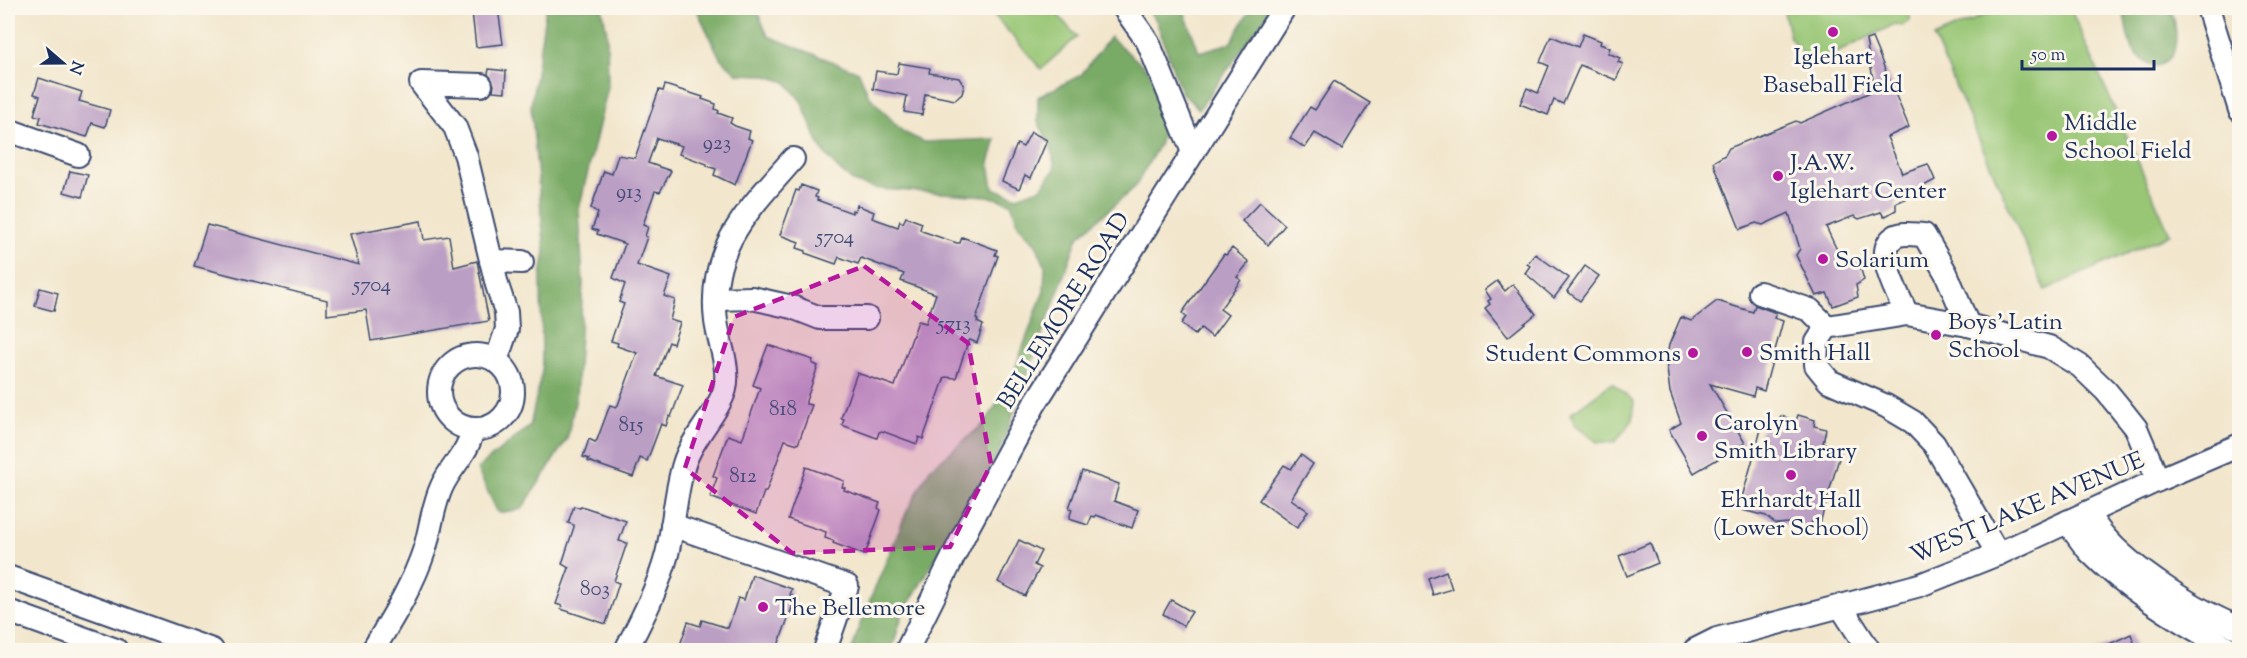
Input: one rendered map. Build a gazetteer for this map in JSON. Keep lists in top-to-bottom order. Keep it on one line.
{"streets":{"street":["BELLEMORE ROAD","WEST LAKE AVENUE"]},"places":["Iglehart Baseball Field","Middle School Field","J.A.W. Iglehart Center","Solarium","Boys’ Latin School","Smith Hall","Student Commons","Carolyn Smith Library","Ehrhardt Hall (Lower School)","The Bellemore"],"house_numbers":["923","913","5704","5704","5713","818","815","812","803"],"scale_bar":"50 m","north":"right"}
